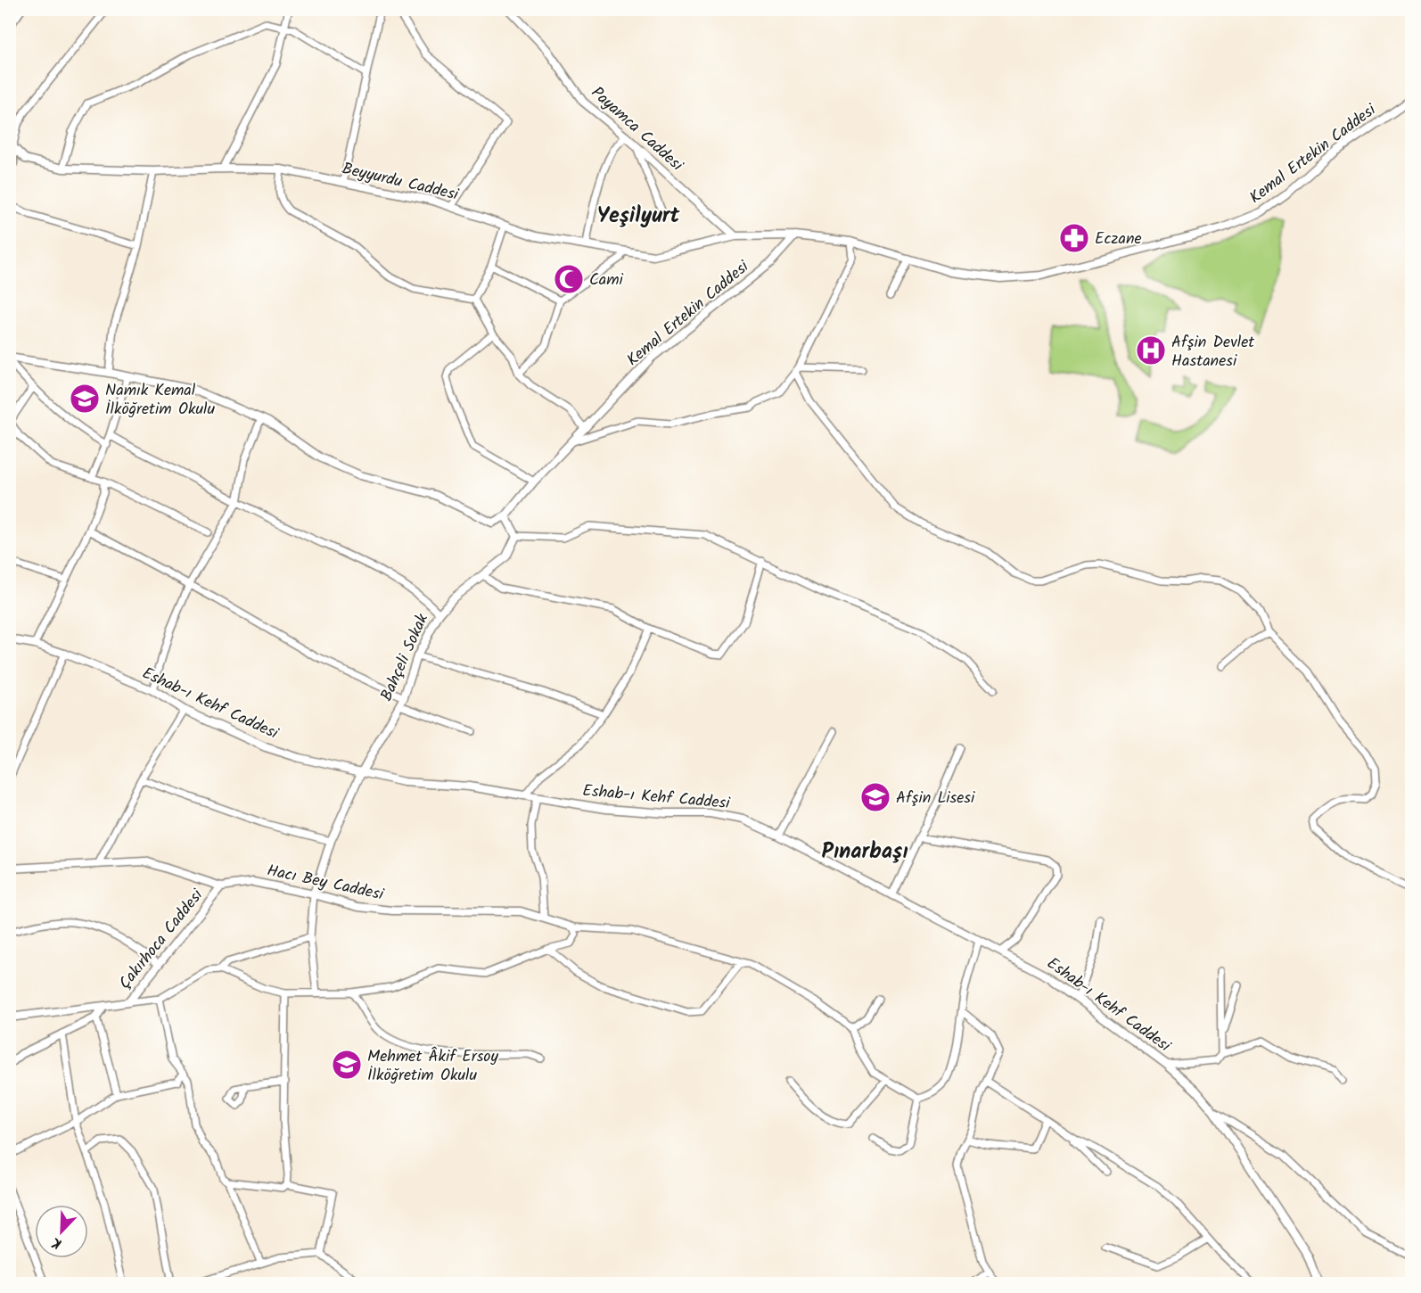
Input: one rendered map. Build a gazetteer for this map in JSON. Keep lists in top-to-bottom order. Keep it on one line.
{"streets":{"street":["Payamca Caddesi","Kemal Ertekin Caddesi","Beyyurdu Caddesi","Bahçeli Sokak","Eshab-ı Kehf Caddesi","Hacı Bey Caddesi","Çakırhoca Caddesi"]},"crossings":[["Payamca Caddesi","Beyyurdu Caddesi"],["Kemal Ertekin Caddesi","Beyyurdu Caddesi"],["Bahçeli Sokak","Eshab-ı Kehf Caddesi"],["Bahçeli Sokak","Hacı Bey Caddesi"],["Hacı Bey Caddesi","Çakırhoca Caddesi"]],"districts":["Yeşilyurt","Pınarbaşı"],"places":{"pharmacy":["Eczane"],"mosque":["Cami"],"hospital":["Afşin Devlet Hastanesi"],"school or university":["Namık Kemal İlköğretim Okulu","Afşin Lisesi","Mehmet Âkif Ersoy İlköğretim Okulu"]},"north":"bottom left"}
